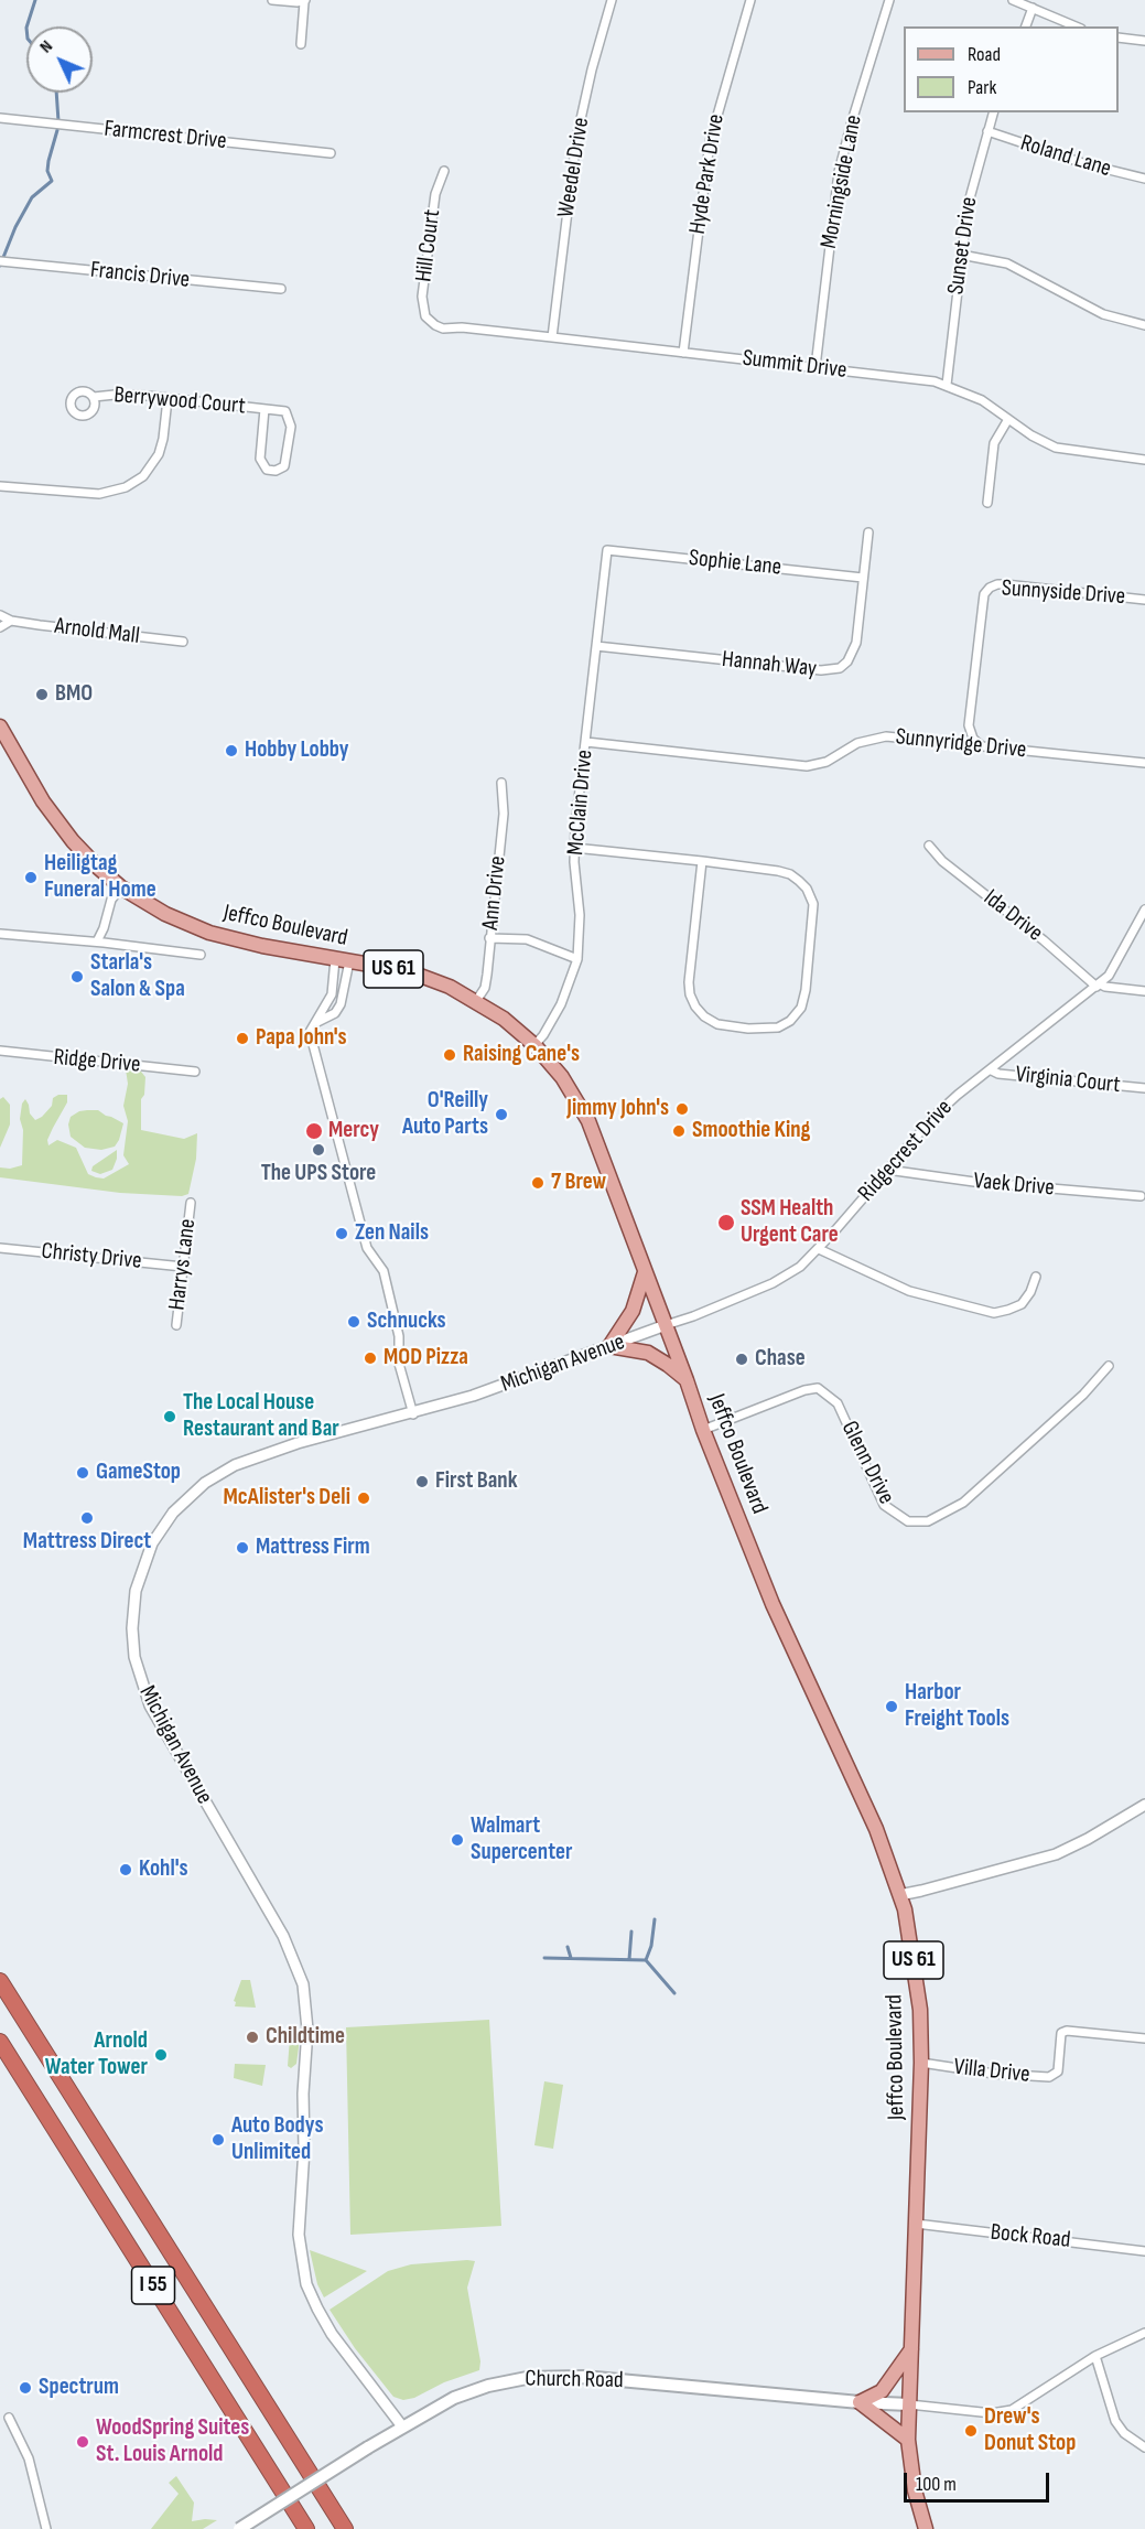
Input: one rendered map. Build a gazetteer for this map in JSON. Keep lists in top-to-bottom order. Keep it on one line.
{"streets":{"highway":["I 55"],"main road":["Jeffco Boulevard","US 61","Church Road"],"street":["Farmcrest Drive","Roland Lane","Weedel Drive","Hyde Park Drive","Morningside Lane","Hill Court","Sunset Drive","Francis Drive","Summit Drive","Berrywood Court","Sophie Lane","Sunnyside Drive","Arnold Mall","Hannah Way","Sunnyridge Drive","McClain Drive","Ann Drive","Ida Drive","Ridge Drive","Virginia Court","Ridgecrest Drive","Vaek Drive","Christy Drive","Harrys Lane","Michigan Avenue","Glenn Drive","Villa Drive","Bock Road"]},"crossings":[["Roland Lane","Sunset Drive"],["Weedel Drive","Summit Drive"],["Hyde Park Drive","Summit Drive"],["Morningside Lane","Summit Drive"],["Hill Court","Summit Drive"],["Sunset Drive","Summit Drive"],["Sophie Lane","Hannah Way"],["Sophie Lane","McClain Drive"],["Sunnyside Drive","Sunnyridge Drive"],["Hannah Way","McClain Drive"],["Sunnyridge Drive","McClain Drive"],["McClain Drive","Jeffco Boulevard"],["Ann Drive","Jeffco Boulevard"],["Ida Drive","Ridgecrest Drive"],["Jeffco Boulevard","Ridgecrest Drive"],["Jeffco Boulevard","Michigan Avenue"],["Jeffco Boulevard","Glenn Drive"],["Jeffco Boulevard","Villa Drive"],["Jeffco Boulevard","Bock Road"],["Jeffco Boulevard","Church Road"],["Virginia Court","Ridgecrest Drive"],["Ridgecrest Drive","Vaek Drive"],["Ridgecrest Drive","Michigan Avenue"],["Christy Drive","Harrys Lane"],["Michigan Avenue","Church Road"]],"places":["BMO","Hobby Lobby","Heiligtag Funeral Home","Starla's Salon & Spa","Papa John's","Raising Cane's","Jimmy John's","O'Reilly Auto Parts","Mercy","Smoothie King","The UPS Store","7 Brew","SSM Health Urgent Care","Zen Nails","Schnucks","MOD Pizza","Chase","The Local House Restaurant and Bar","GameStop","First Bank","McAlister's Deli","Mattress Direct","Mattress Firm","Harbor Freight Tools","Walmart Supercenter","Kohl's","Childtime","Arnold Water Tower","Auto Bodys Unlimited","Spectrum","Drew's Donut Stop","WoodSpring Suites St. Louis Arnold"],"legend":["Road","Park"],"scale_bar":"100 m","north":"top left"}
